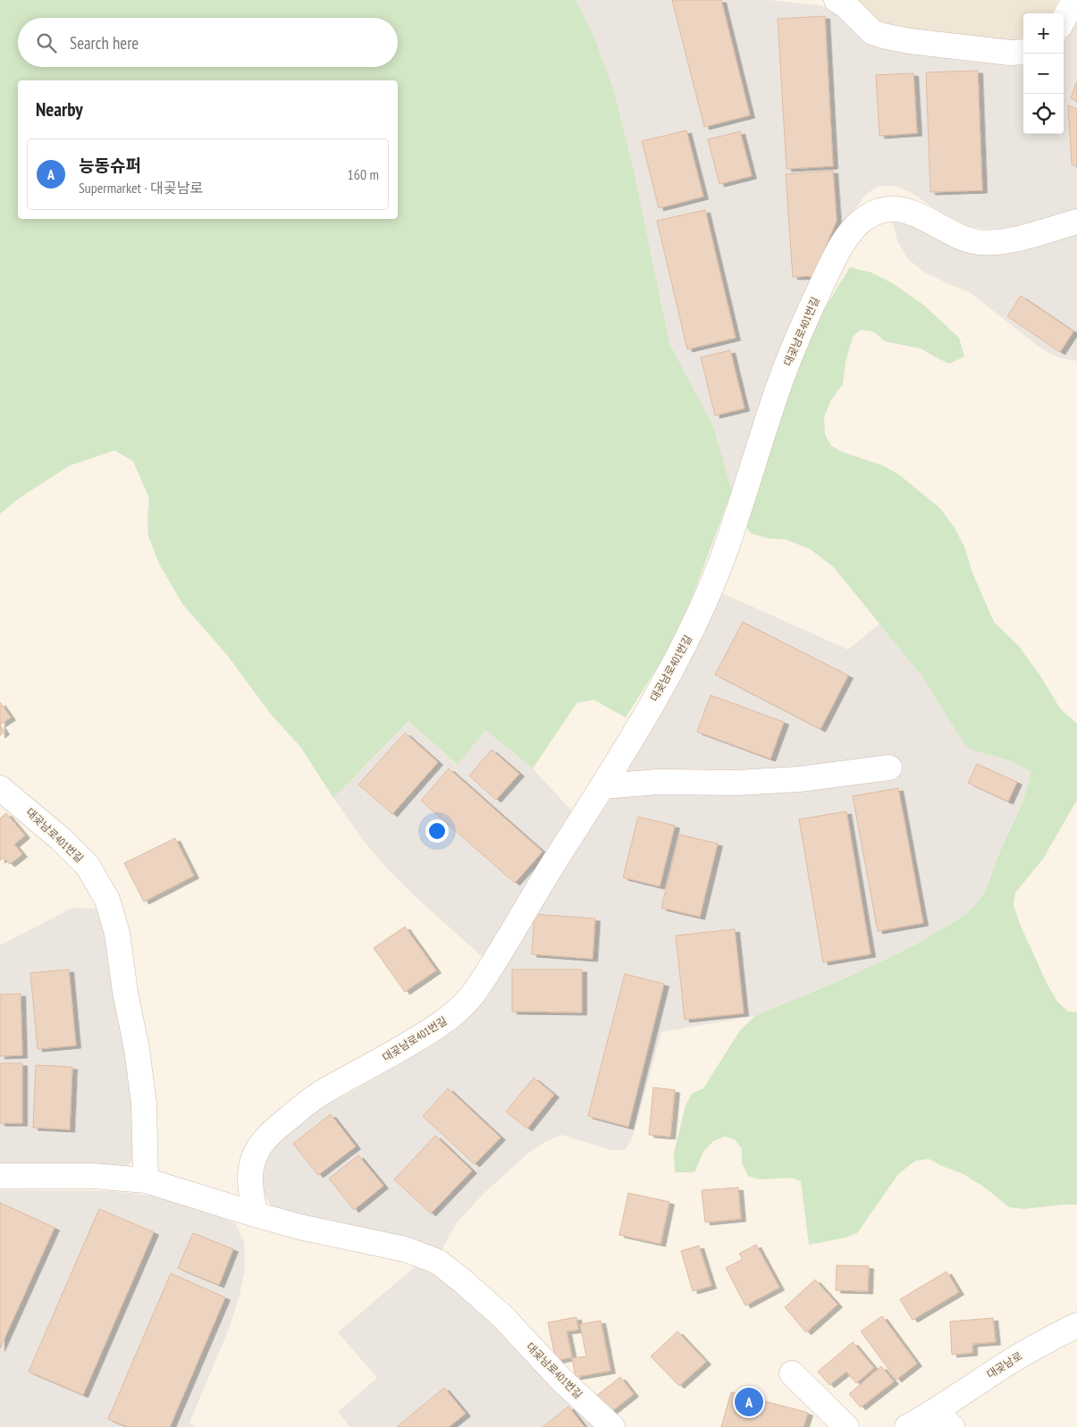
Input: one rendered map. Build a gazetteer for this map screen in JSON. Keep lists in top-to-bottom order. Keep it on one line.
{"streets":{"street":["대곶남로401번길","대곶남로"]},"page":{"map_buttons":["+","−"],"search":"Search here","heading":"Nearby","list":[{"mark":"A","name":"능동슈퍼","note":"Supermarket · 대곶남로","value":"160 m"}],"pins":"A"}}
